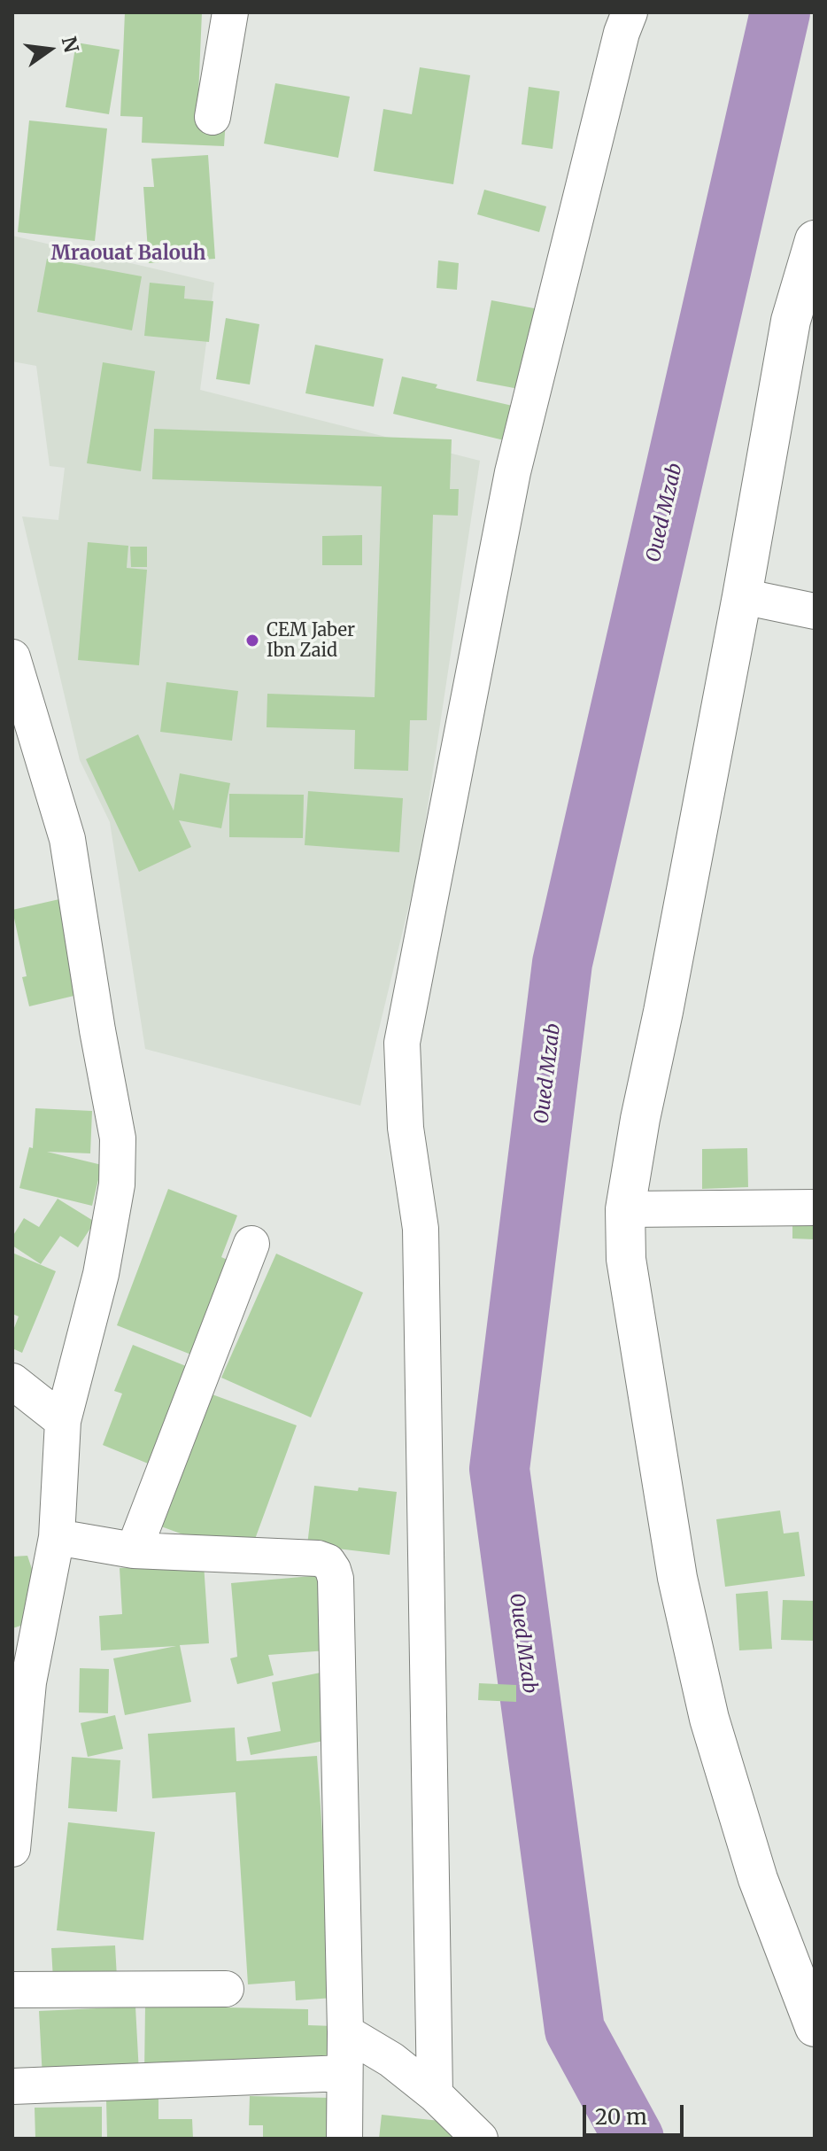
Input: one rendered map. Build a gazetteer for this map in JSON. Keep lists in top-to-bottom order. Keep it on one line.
{"districts":["Mraouat Balouh"],"water":["Oued Mzab"],"places":["CEM Jaber Ibn Zaid"],"scale_bar":"20 m","north":"right"}
